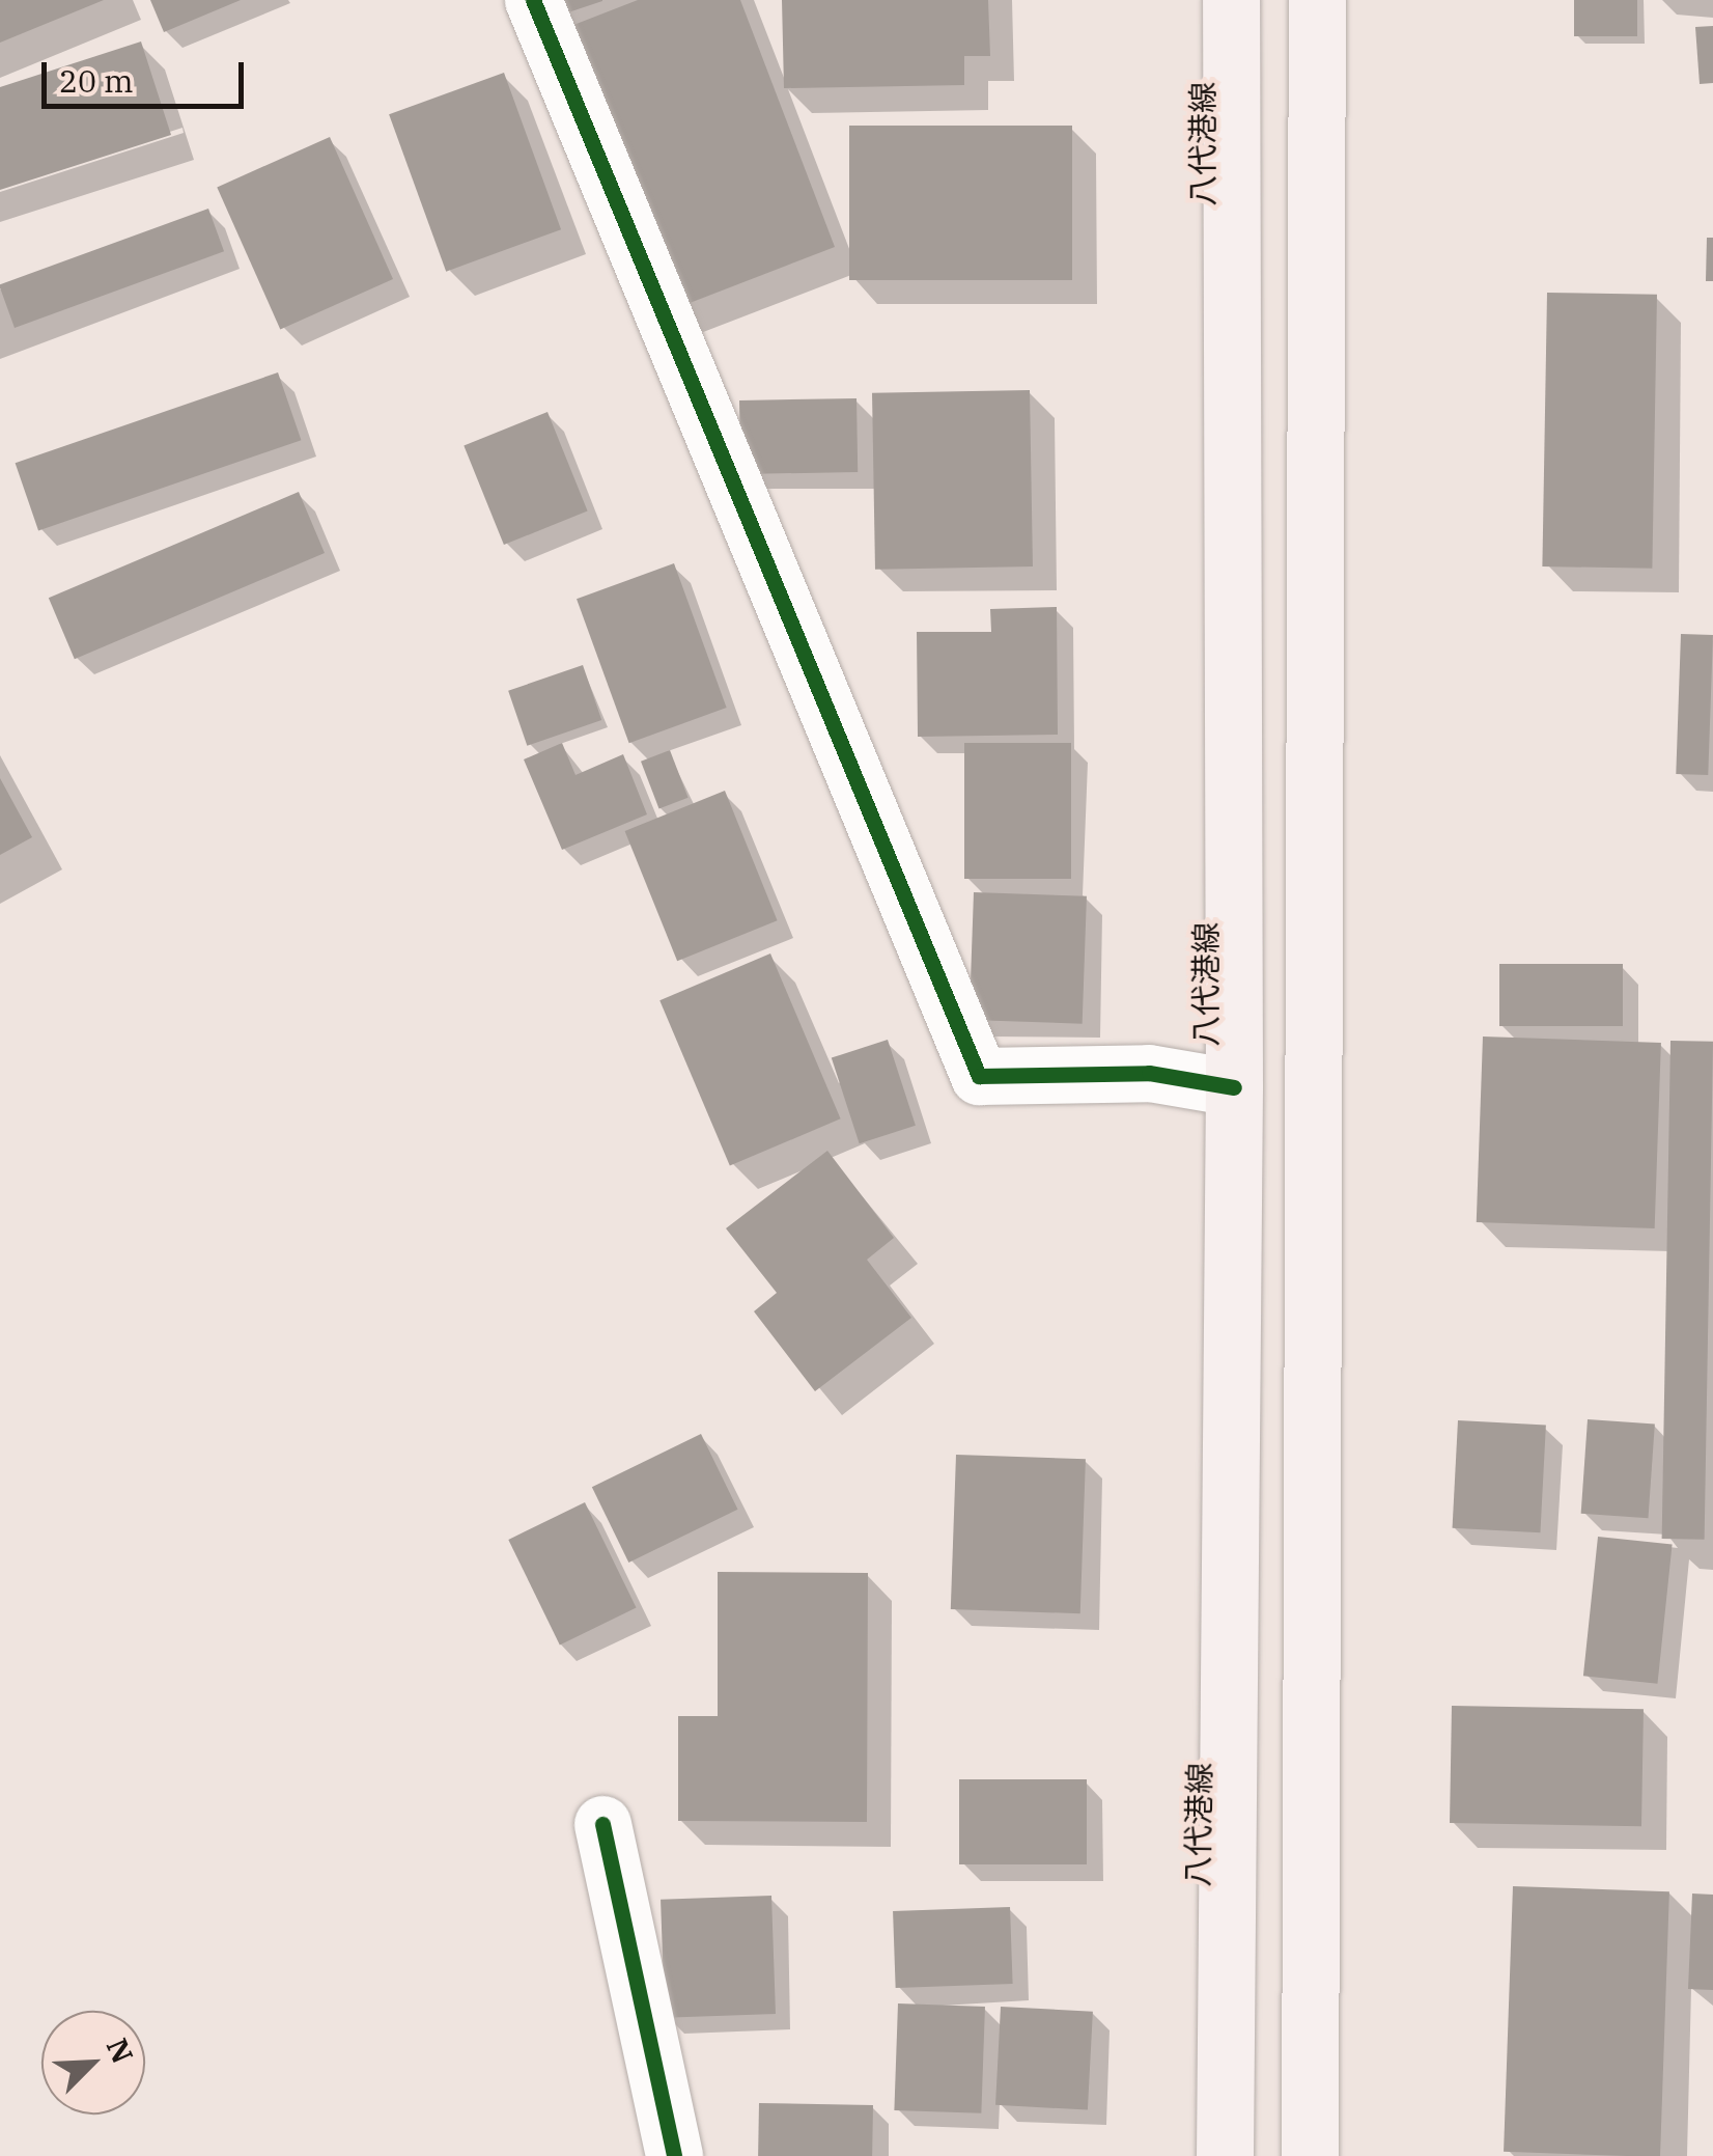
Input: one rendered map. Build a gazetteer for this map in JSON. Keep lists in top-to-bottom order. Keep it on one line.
{"streets":{"main road":["八代港線"]},"scale_bar":"20 m","north":"top right"}
